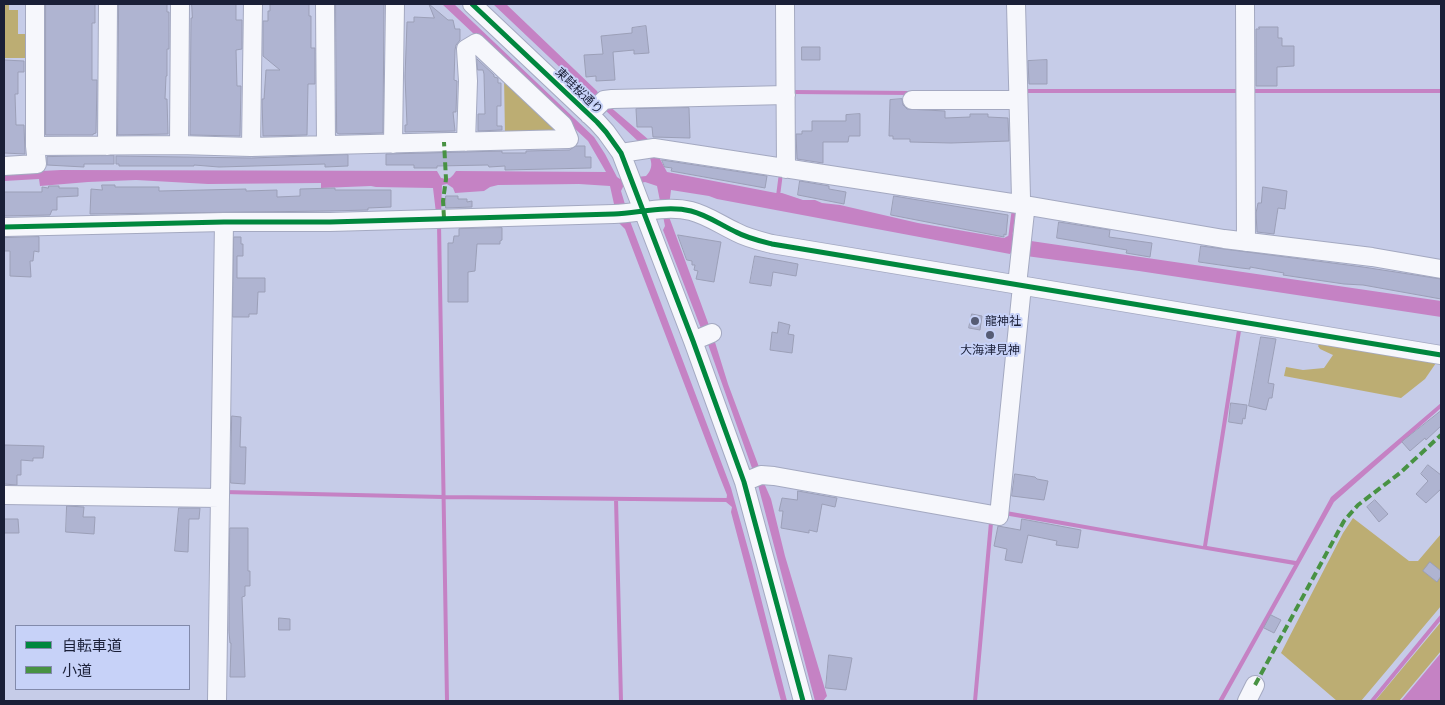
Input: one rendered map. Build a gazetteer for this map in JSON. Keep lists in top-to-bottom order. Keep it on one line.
{"streets":{"street":["東畦桜通り"]},"places":["龍神社","大海津見神"],"legend":["自転車道","小道"]}
